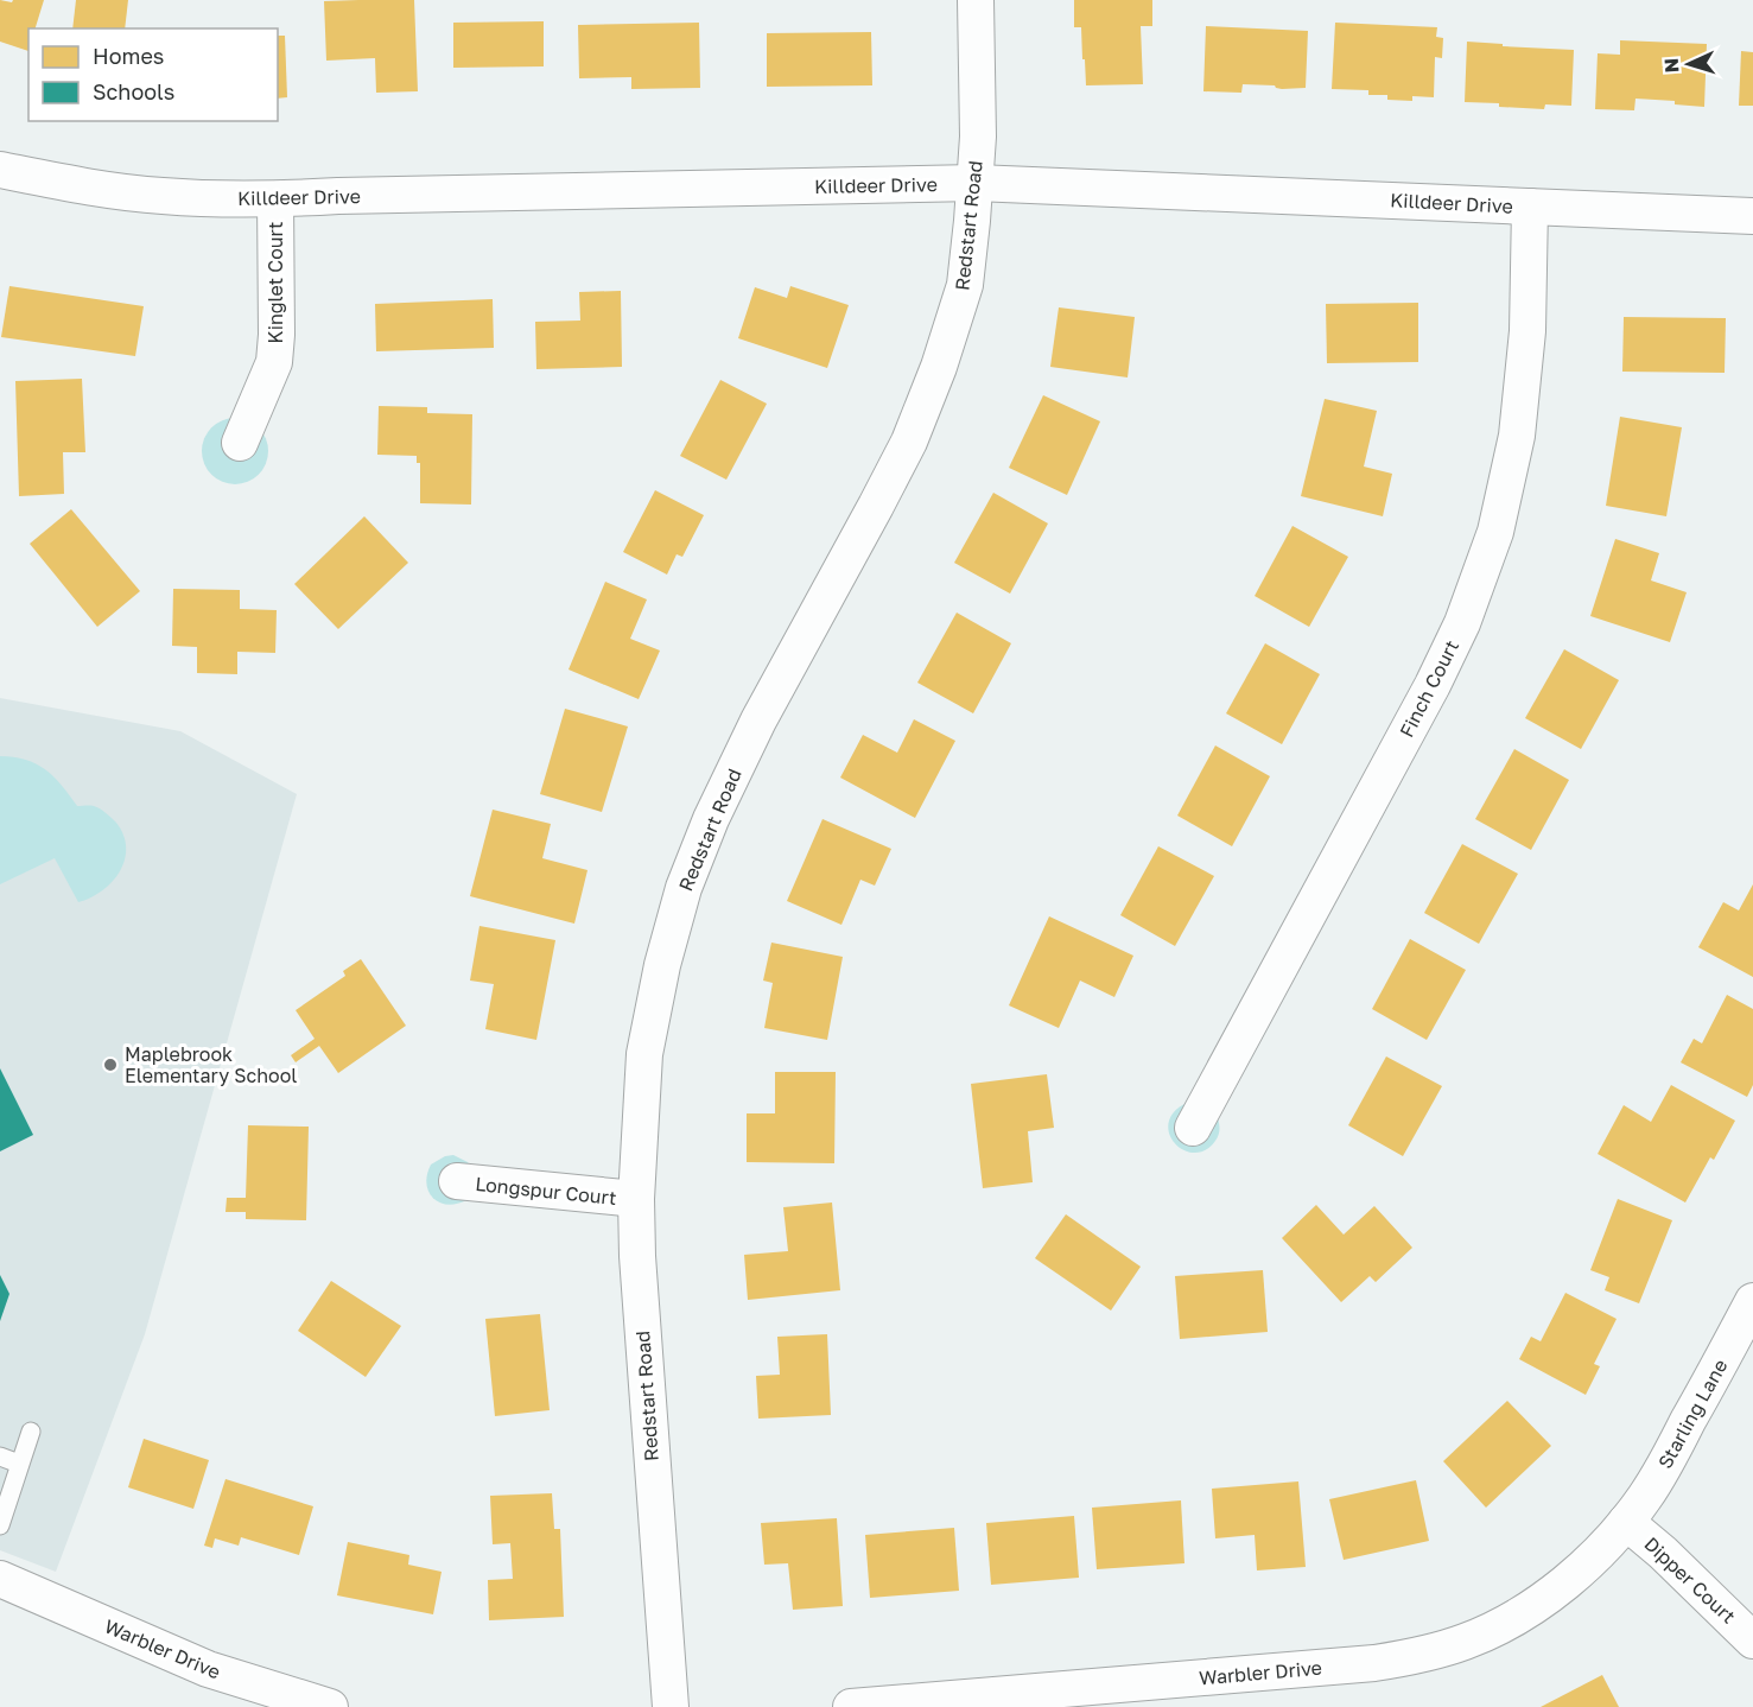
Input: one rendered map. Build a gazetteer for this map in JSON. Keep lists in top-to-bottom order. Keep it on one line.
{"streets":{"street":["Killdeer Drive","Redstart Road","Kinglet Court","Finch Court","Longspur Court","Starling Lane","Dipper Court","Warbler Drive"]},"crossings":[["Killdeer Drive","Redstart Road"],["Killdeer Drive","Kinglet Court"],["Killdeer Drive","Finch Court"],["Redstart Road","Longspur Court"],["Starling Lane","Dipper Court"],["Starling Lane","Warbler Drive"],["Dipper Court","Warbler Drive"]],"places":["Maplebrook Elementary School"],"legend":["Homes","Schools"],"north":"left"}
